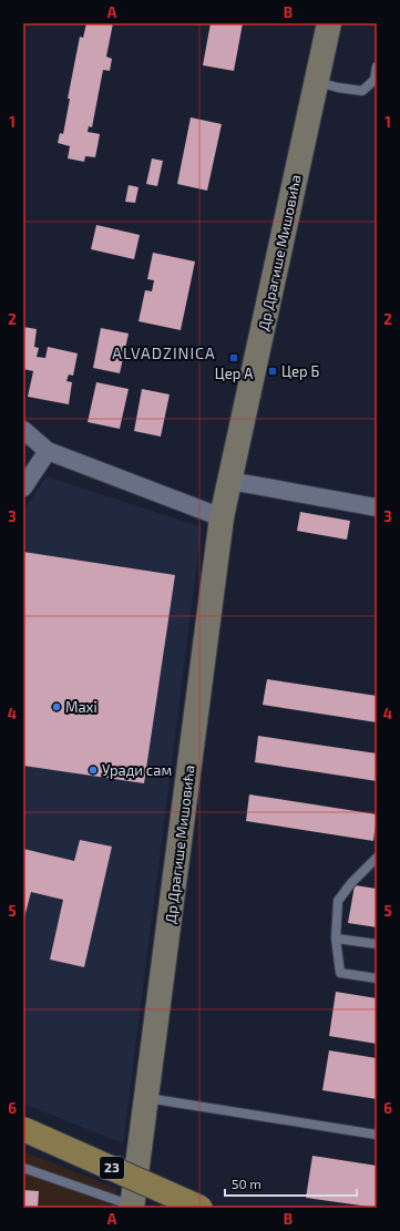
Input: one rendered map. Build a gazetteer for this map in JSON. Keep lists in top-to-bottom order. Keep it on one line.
{"streets":{"main road":["Др Драгише Мишовића","23"]},"districts":["ALVADZINICA"],"places":{"transit":["Цер А","Цер Б"],"other":["Maxi","Уради сам"]},"scale_bar":"50 m","grid":{"columns":["A","B"],"rows":["1","2","3","4","5","6"]}}
